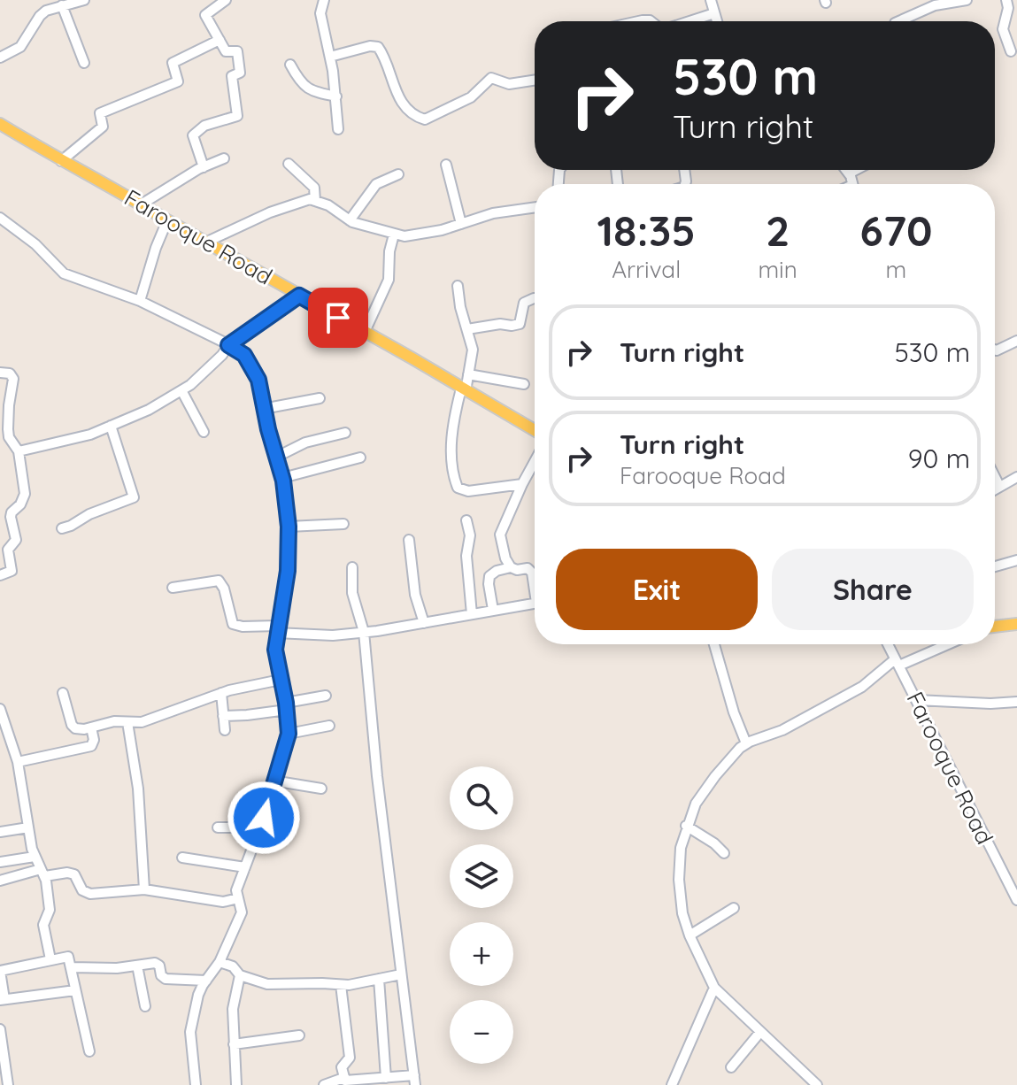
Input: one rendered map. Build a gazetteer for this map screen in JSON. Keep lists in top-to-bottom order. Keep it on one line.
{"streets":{"main road":["Farooque Road"]},"page":{"turn":["530 m","Turn right"],"eta":["18:35","Arrival","2","min","670","m"],"list":[{"name":"Turn right","value":"530 m"},{"name":"Turn right","note":"Farooque Road","value":"90 m"}],"buttons":["Exit","Share"],"map_buttons":["+","−"]}}
